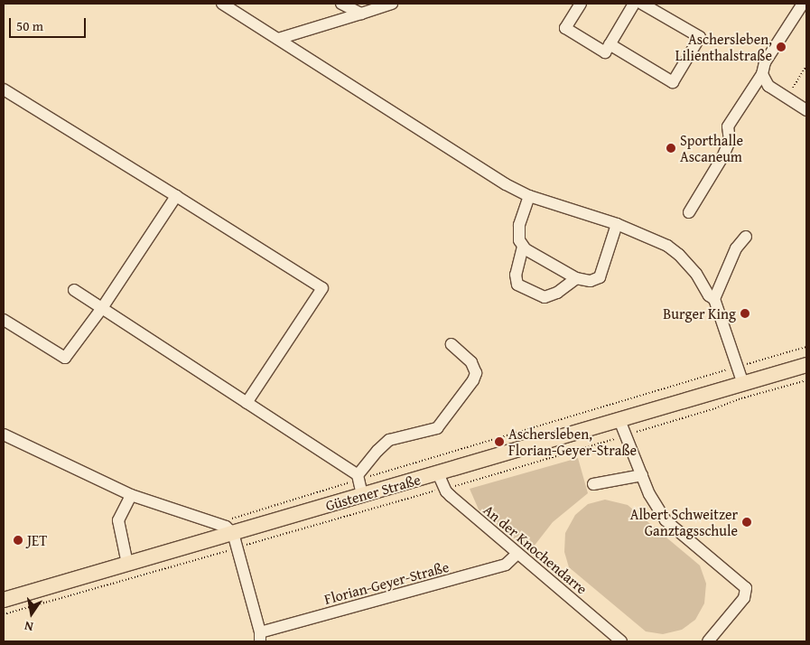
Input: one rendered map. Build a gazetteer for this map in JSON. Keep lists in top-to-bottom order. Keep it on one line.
{"streets":{"main road":["Güstener Straße"],"street":["An der Knochendarre","Florian-Geyer-Straße"]},"crossings":[["Güstener Straße","An der Knochendarre"],["Güstener Straße","Florian-Geyer-Straße"],["An der Knochendarre","Florian-Geyer-Straße"]],"places":["Aschersleben, Lilienthalstraße","Sporthalle Ascaneum","Burger King","Aschersleben, Florian-Geyer-Straße","Albert Schweitzer Ganztagsschule","JET"],"scale_bar":"50 m","north":"bottom"}
